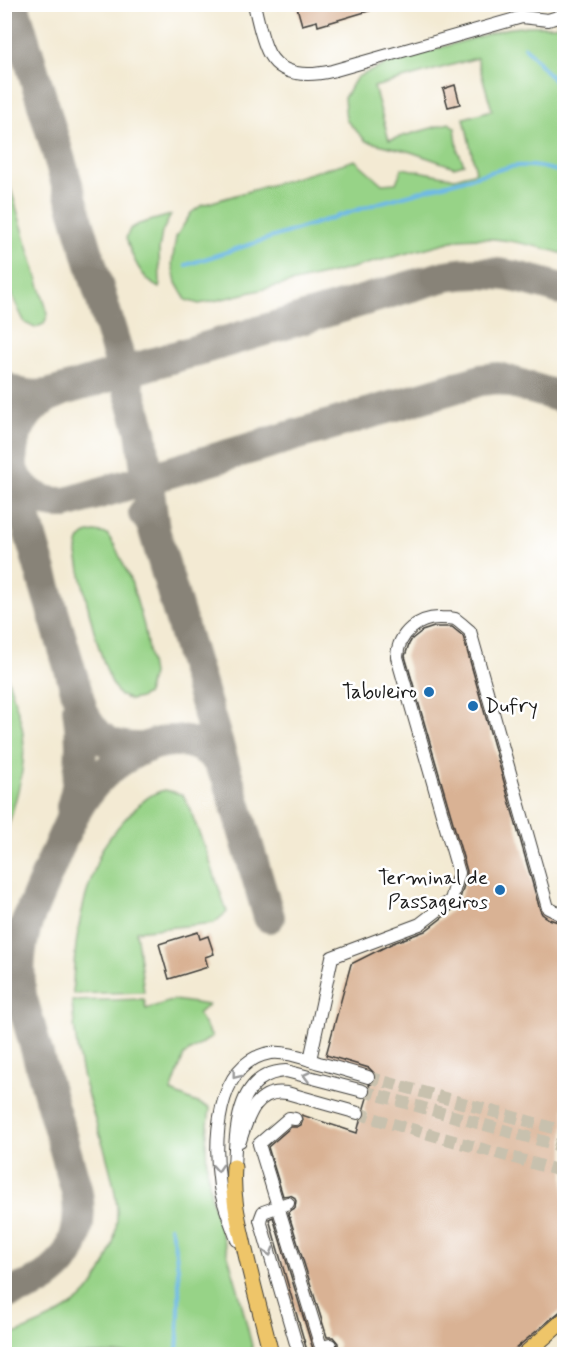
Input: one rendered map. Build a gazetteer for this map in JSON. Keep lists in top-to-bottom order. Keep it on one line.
{"places":["Tabuleiro","Dufry","Terminal de Passageiros"]}
